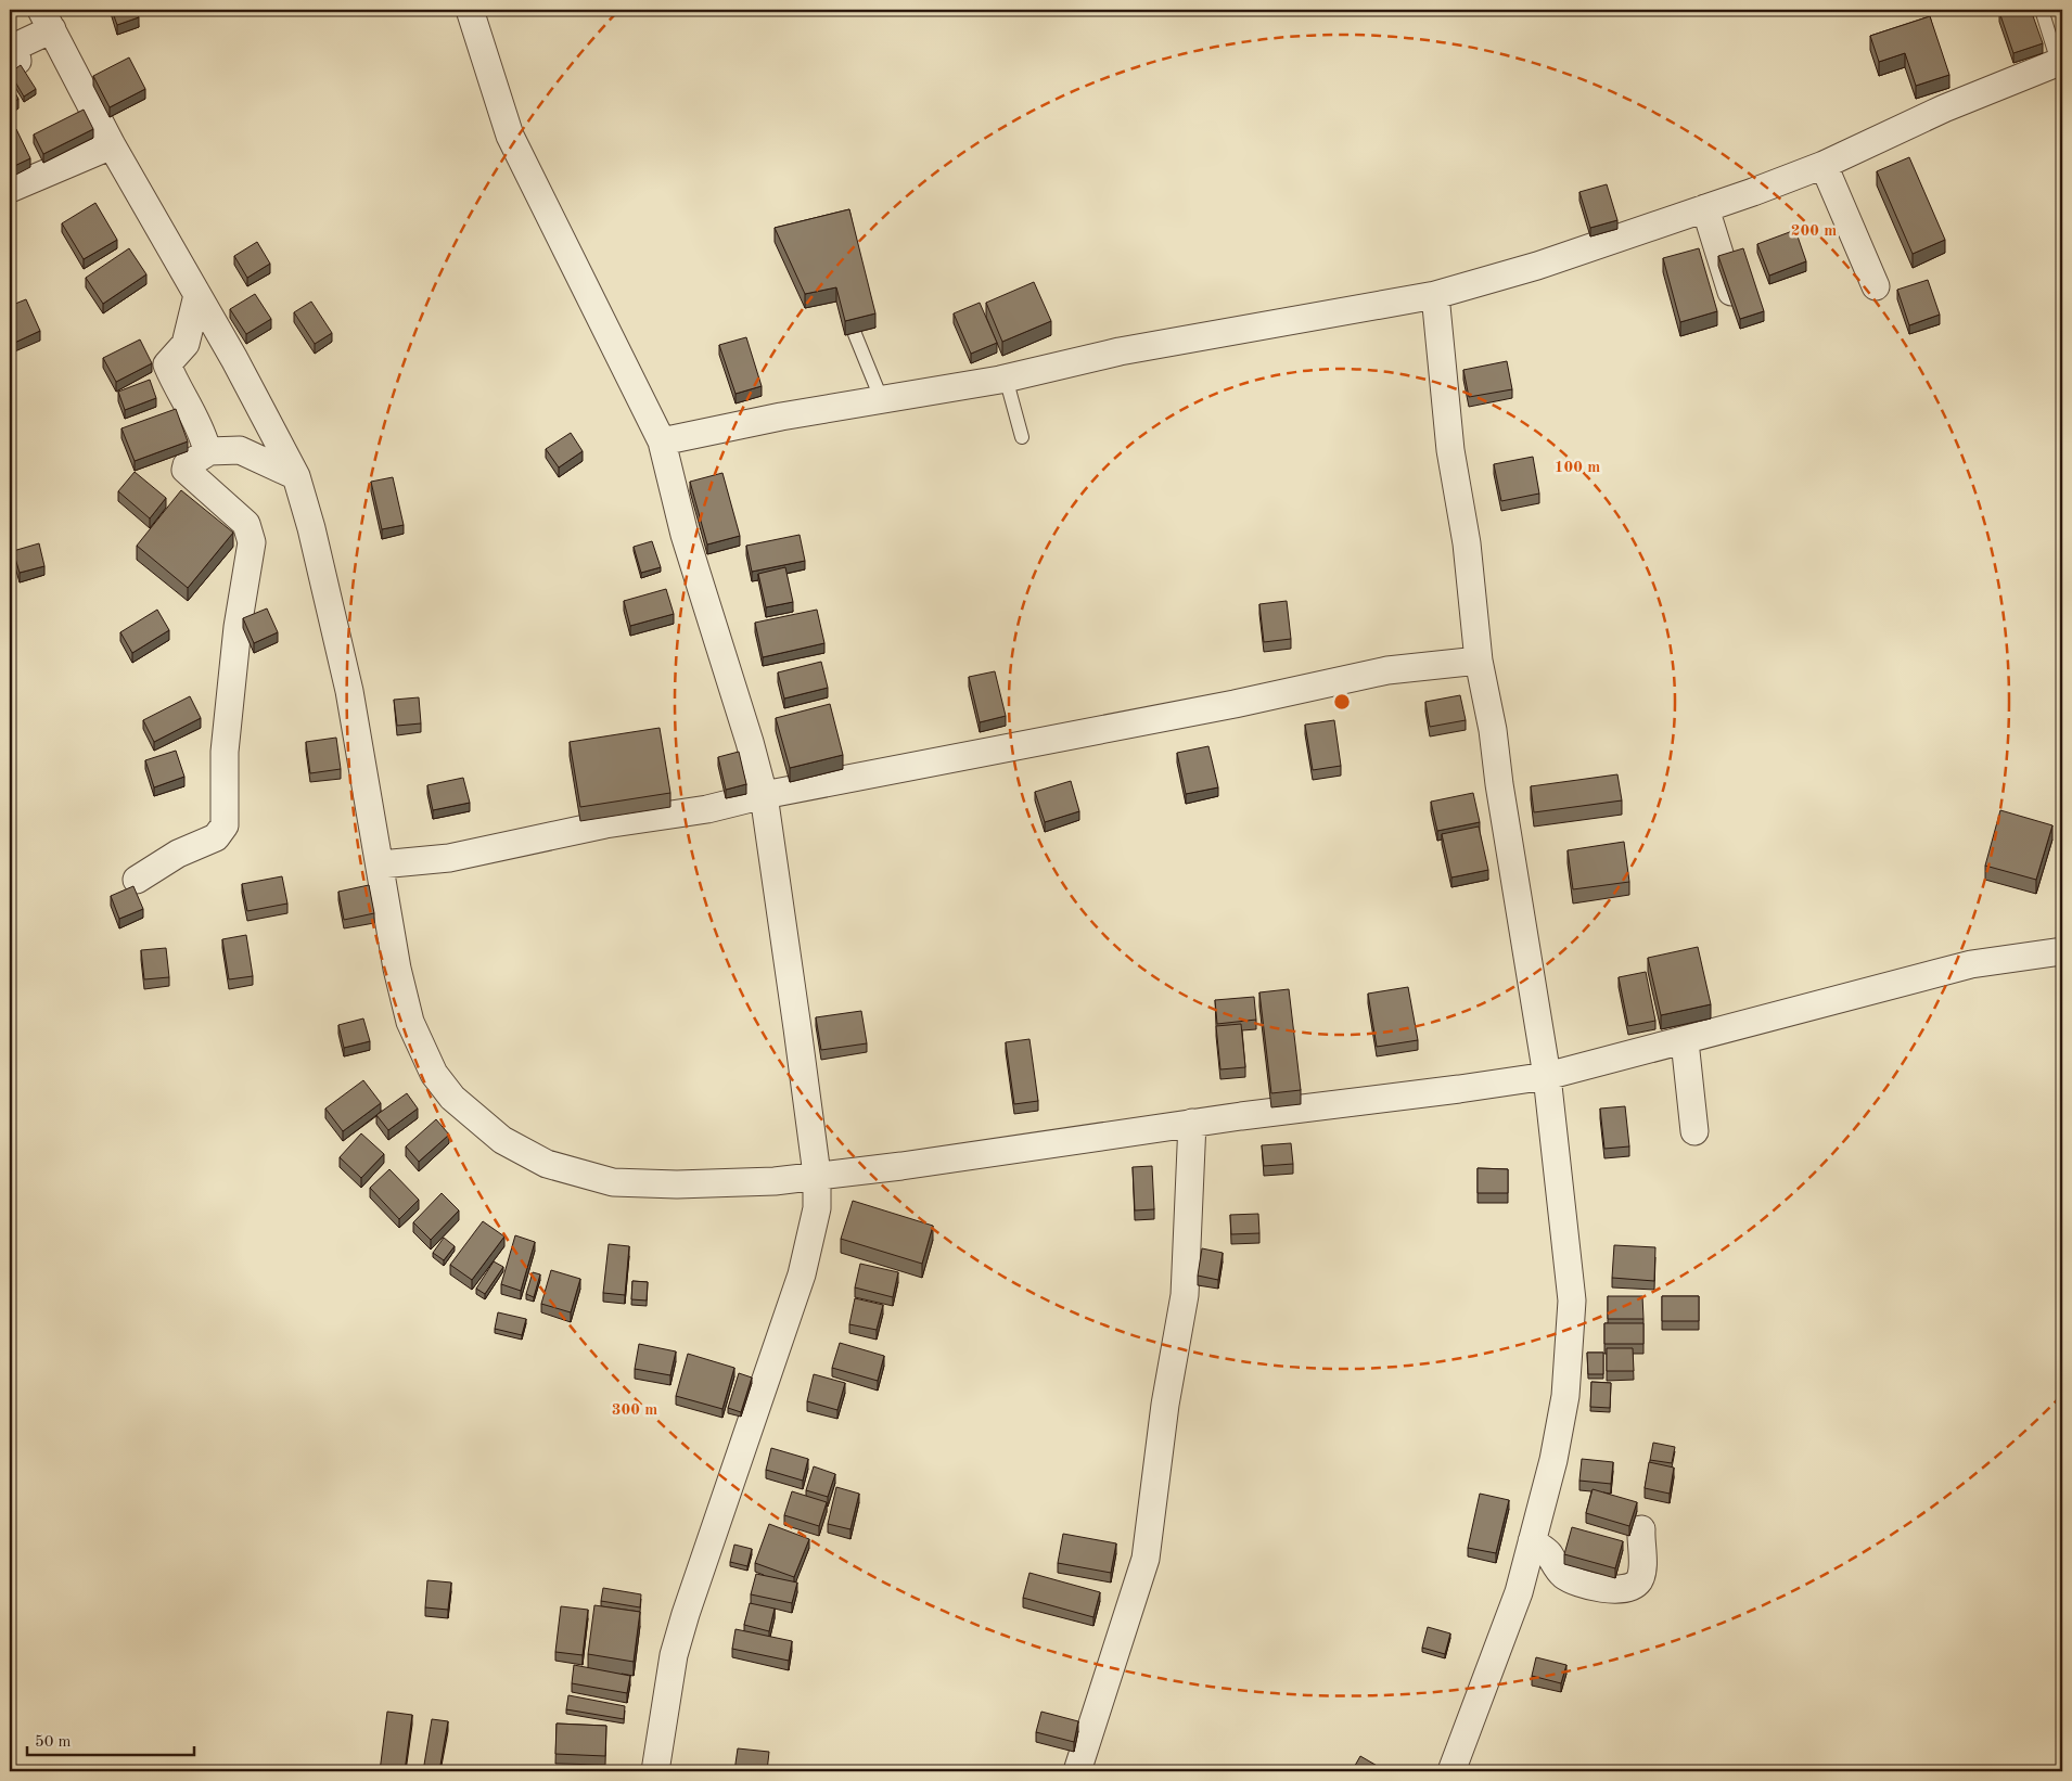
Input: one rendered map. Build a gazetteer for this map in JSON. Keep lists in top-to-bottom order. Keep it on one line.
{"scale_bar":"50 m","rings":["200 m","100 m","300 m"]}
